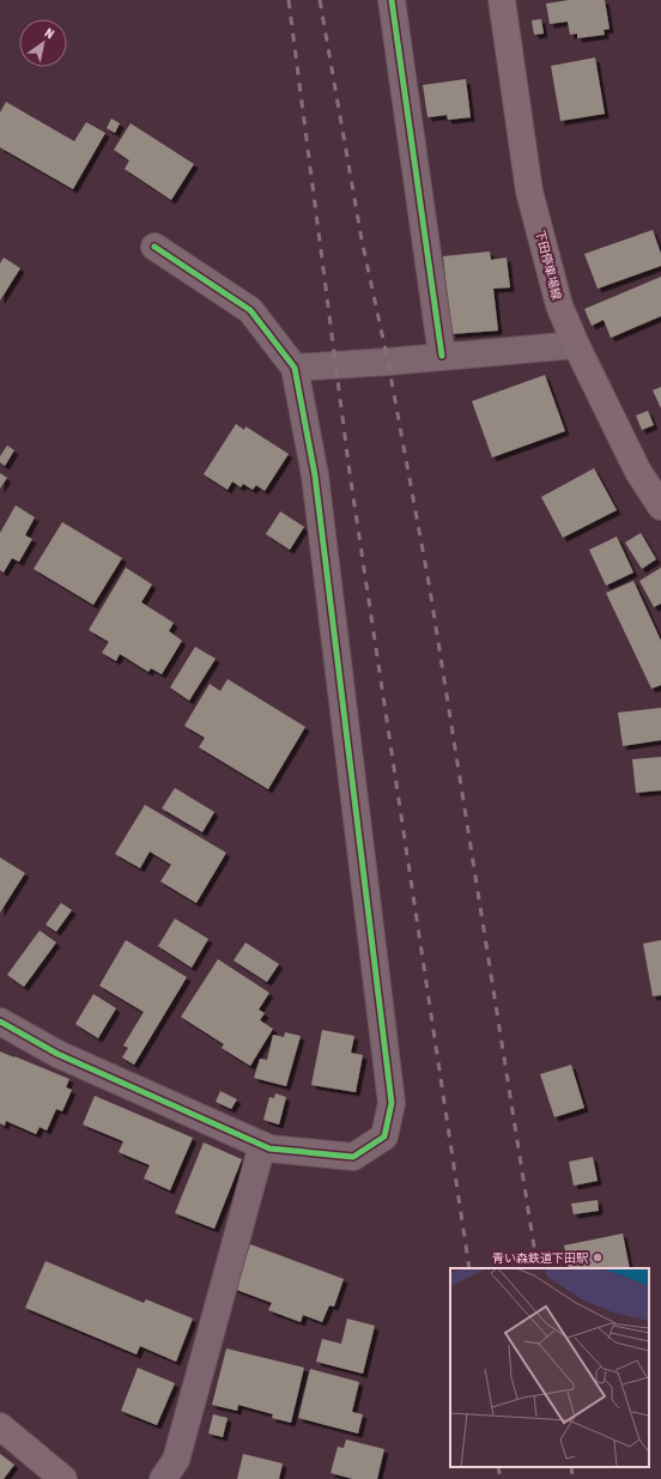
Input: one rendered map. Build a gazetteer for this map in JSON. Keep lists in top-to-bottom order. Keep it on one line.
{"streets":{"main road":["下田停車場線"]},"places":["青い森鉄道下田駅"],"north":"top right"}
